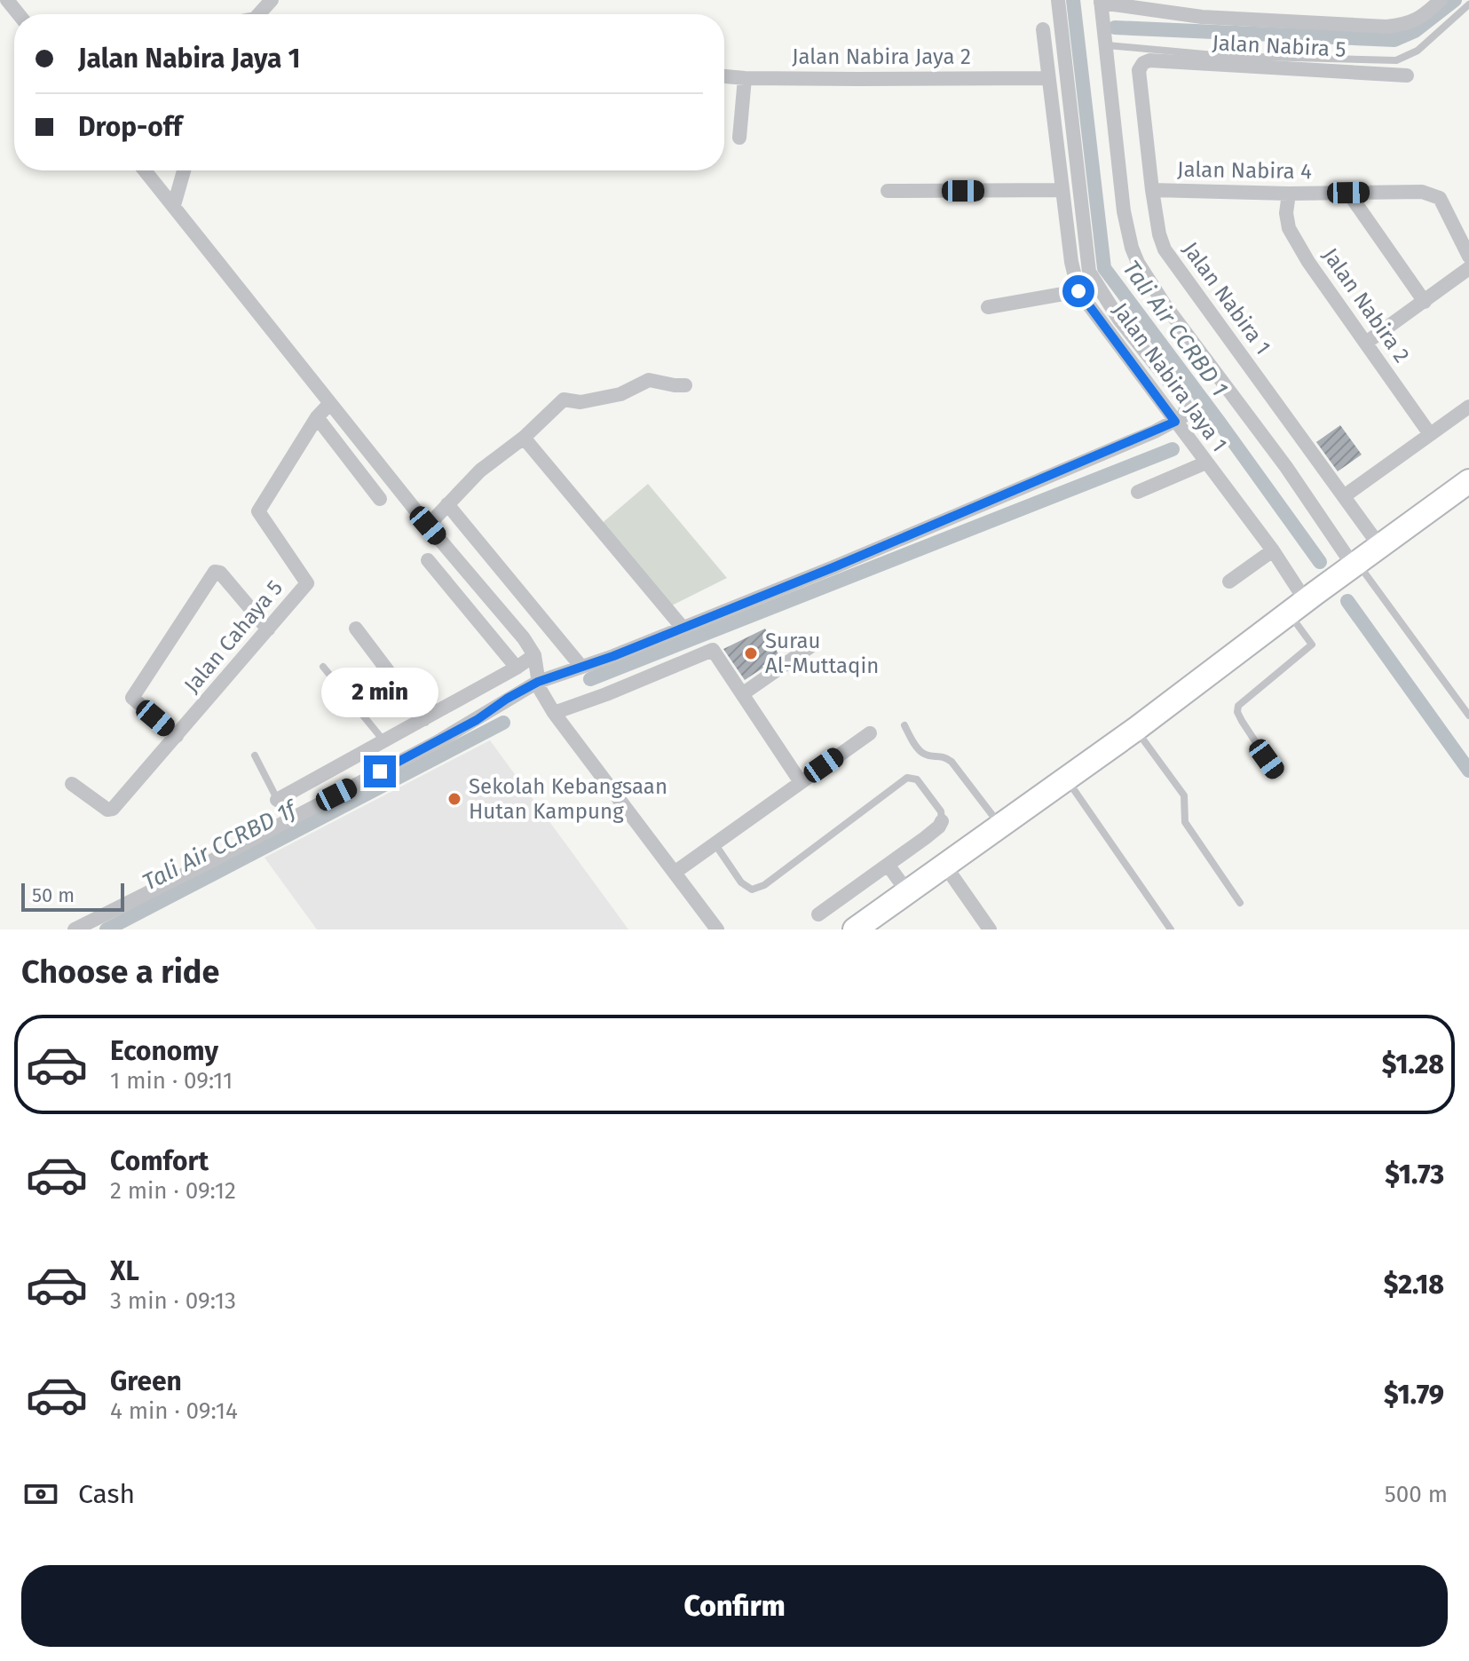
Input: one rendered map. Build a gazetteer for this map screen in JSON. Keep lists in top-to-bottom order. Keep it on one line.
{"streets":{"street":["Jalan Nabira 5","Jalan Nabira Jaya 2","Jalan Nabira 4","Jalan Nabira 1","Jalan Nabira 2","Jalan Nabira Jaya 1","Jalan Cahaya 5"]},"crossings":[["Jalan Nabira 5","Jalan Nabira 1"],["Jalan Nabira Jaya 2","Jalan Nabira Jaya 1"],["Jalan Nabira 4","Jalan Nabira 1"],["Jalan Nabira 4","Jalan Nabira 2"]],"water":["Tali Air CCRBD 1","Tali Air CCRBD 1f"],"places":["Surau Al-Muttaqin","Sekolah Kebangsaan Hutan Kampung"],"scale_bar":"50 m","page":{"banner":["Jalan Nabira Jaya 1","Drop-off"],"bubble":"2 min","scale":"50 m","heading":"Choose a ride","list":[{"name":"Economy","note":"1 min · 09:11","value":"$1.28"},{"name":"Comfort","note":"2 min · 09:12","value":"$1.73"},{"name":"XL","note":"3 min · 09:13","value":"$2.18"},{"name":"Green","note":"4 min · 09:14","value":"$1.79"}],"pay":["Cash","500 m"],"buttons":"Confirm"}}
